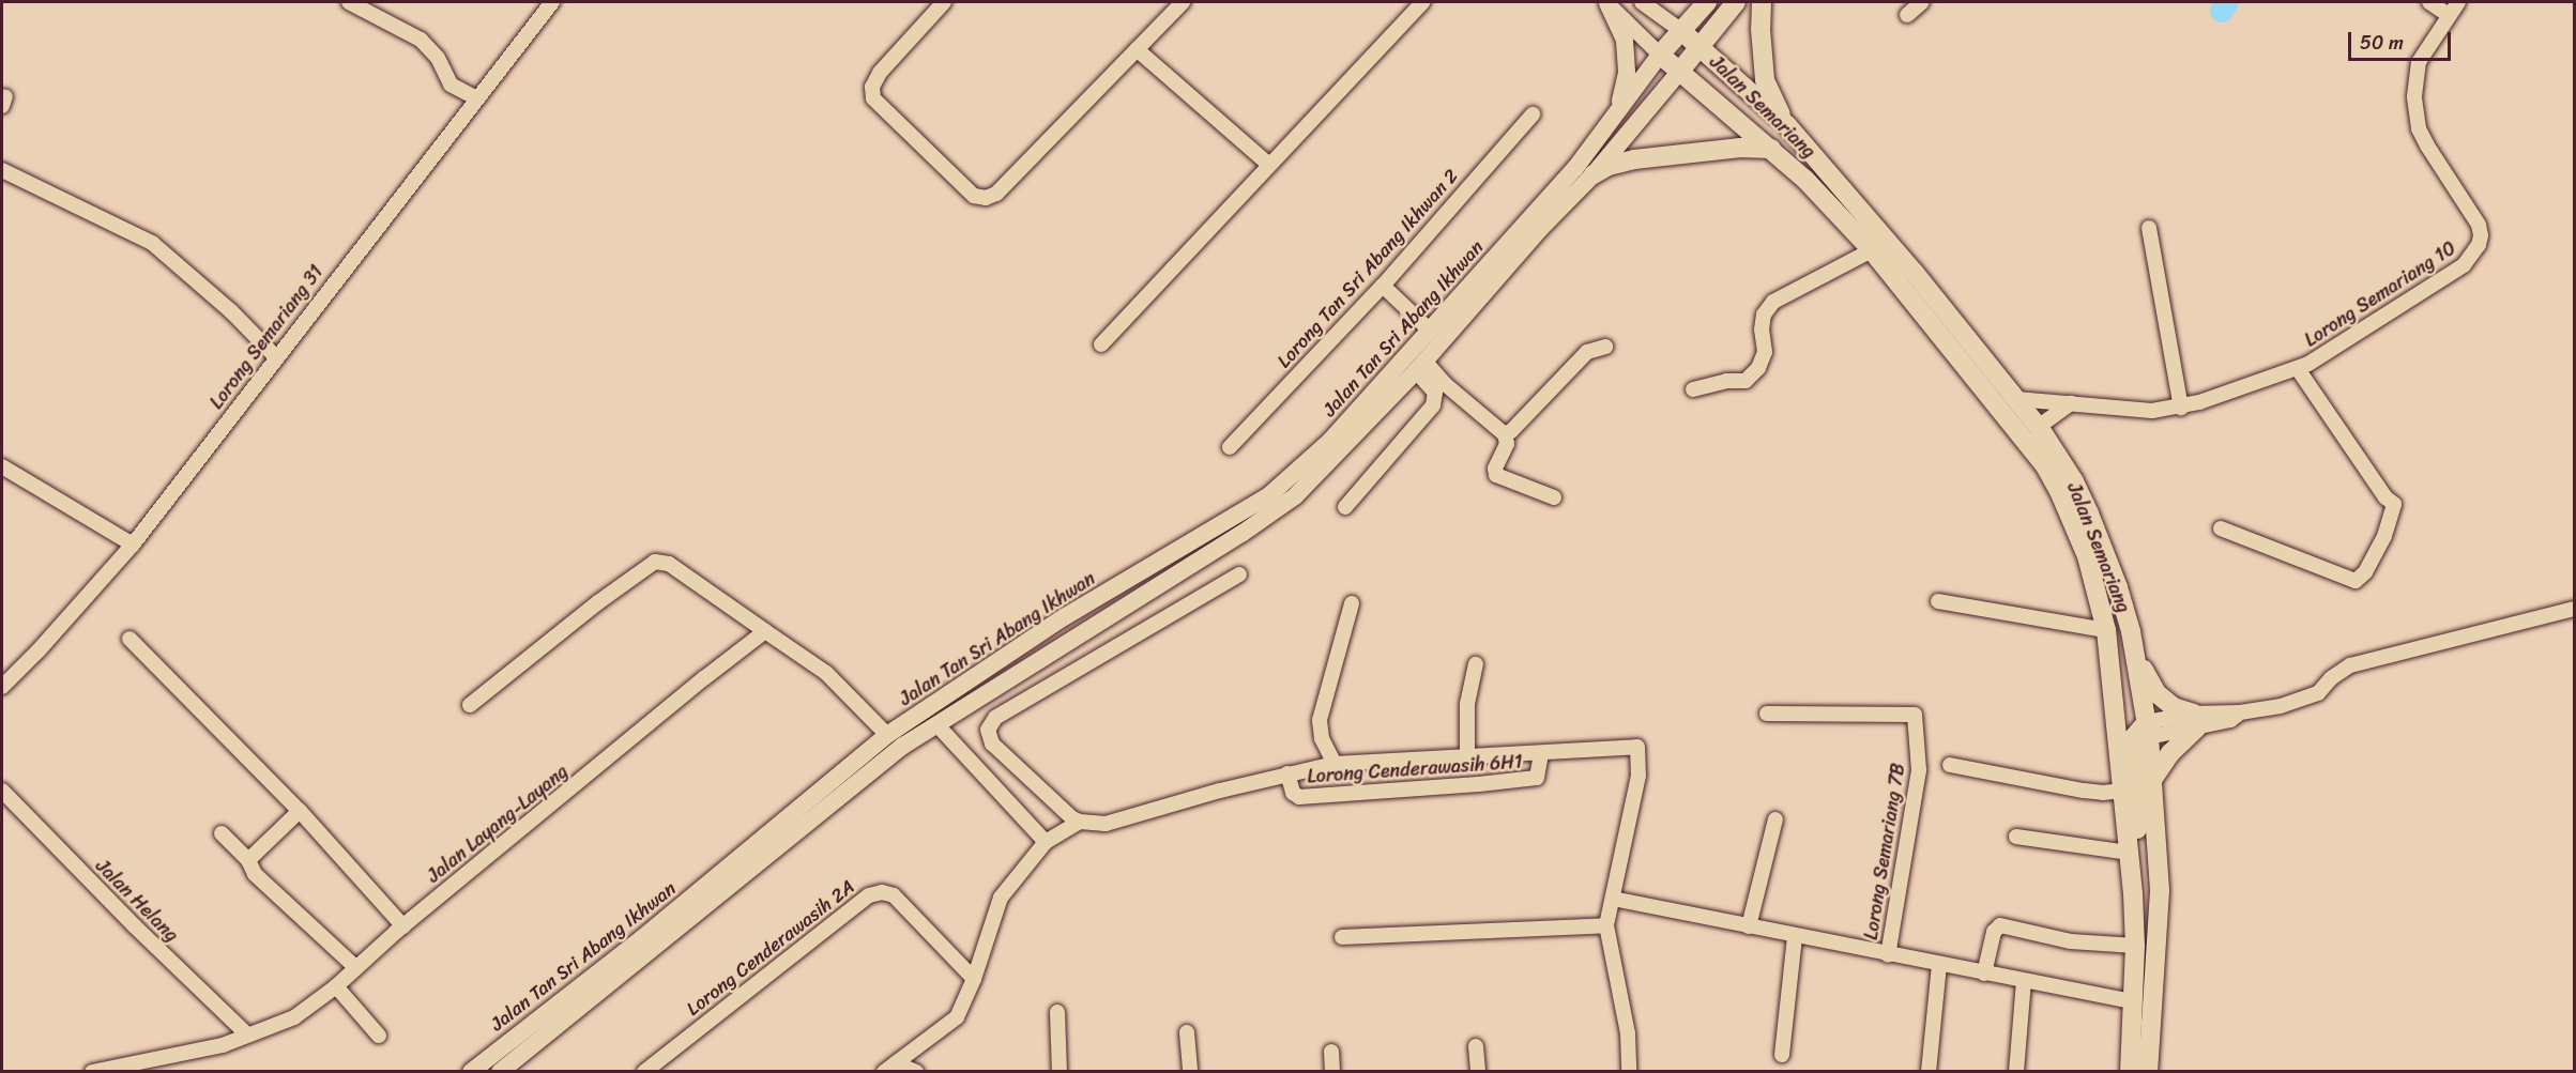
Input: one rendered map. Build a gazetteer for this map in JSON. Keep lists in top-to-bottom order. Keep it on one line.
{"streets":{"main road":["Jalan Semariang"],"street":["Lorong Tan Sri Abang Ikhwan 2","Lorong Semariang 10","Jalan Tan Sri Abang Ikhwan","Lorong Semariang 31","Lorong Cenderawasih 6H1","Jalan Layang-Layang","Lorong Semariang 7B","Jalan Helang","Lorong Cenderawasih 2A"]},"crossings":[["Jalan Semariang","Lorong Semariang 10"],["Jalan Layang-Layang","Jalan Helang"]],"scale_bar":"50 m"}
